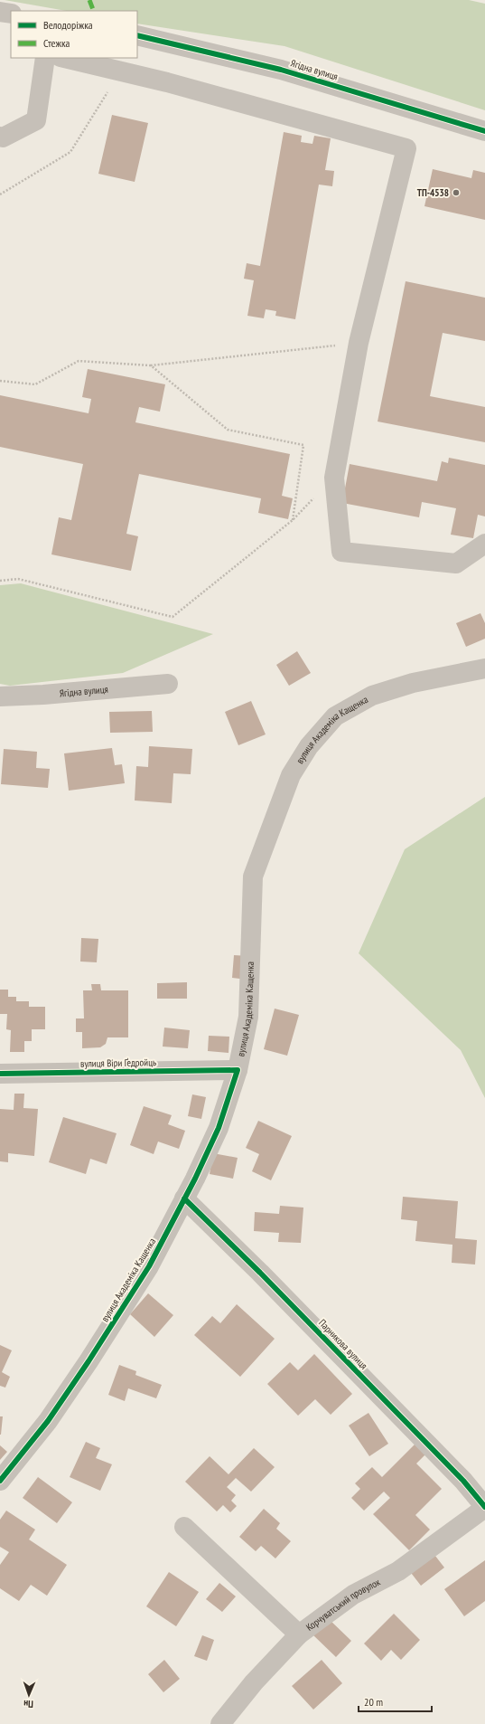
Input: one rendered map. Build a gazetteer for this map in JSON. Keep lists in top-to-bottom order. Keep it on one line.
{"streets":{"street":["Ягідна вулиця","вулиця Академіка Кащенка","вулиця Віри Ґедройць","Парникова вулиця","Корчуватський провулок"]},"crossings":[["вулиця Академіка Кащенка","вулиця Віри Ґедройць"],["вулиця Академіка Кащенка","Парникова вулиця"],["Парникова вулиця","Корчуватський провулок"]],"places":["ТП-4538"],"legend":["Велодоріжка","Стежка"],"scale_bar":"20 m","north":"bottom"}
